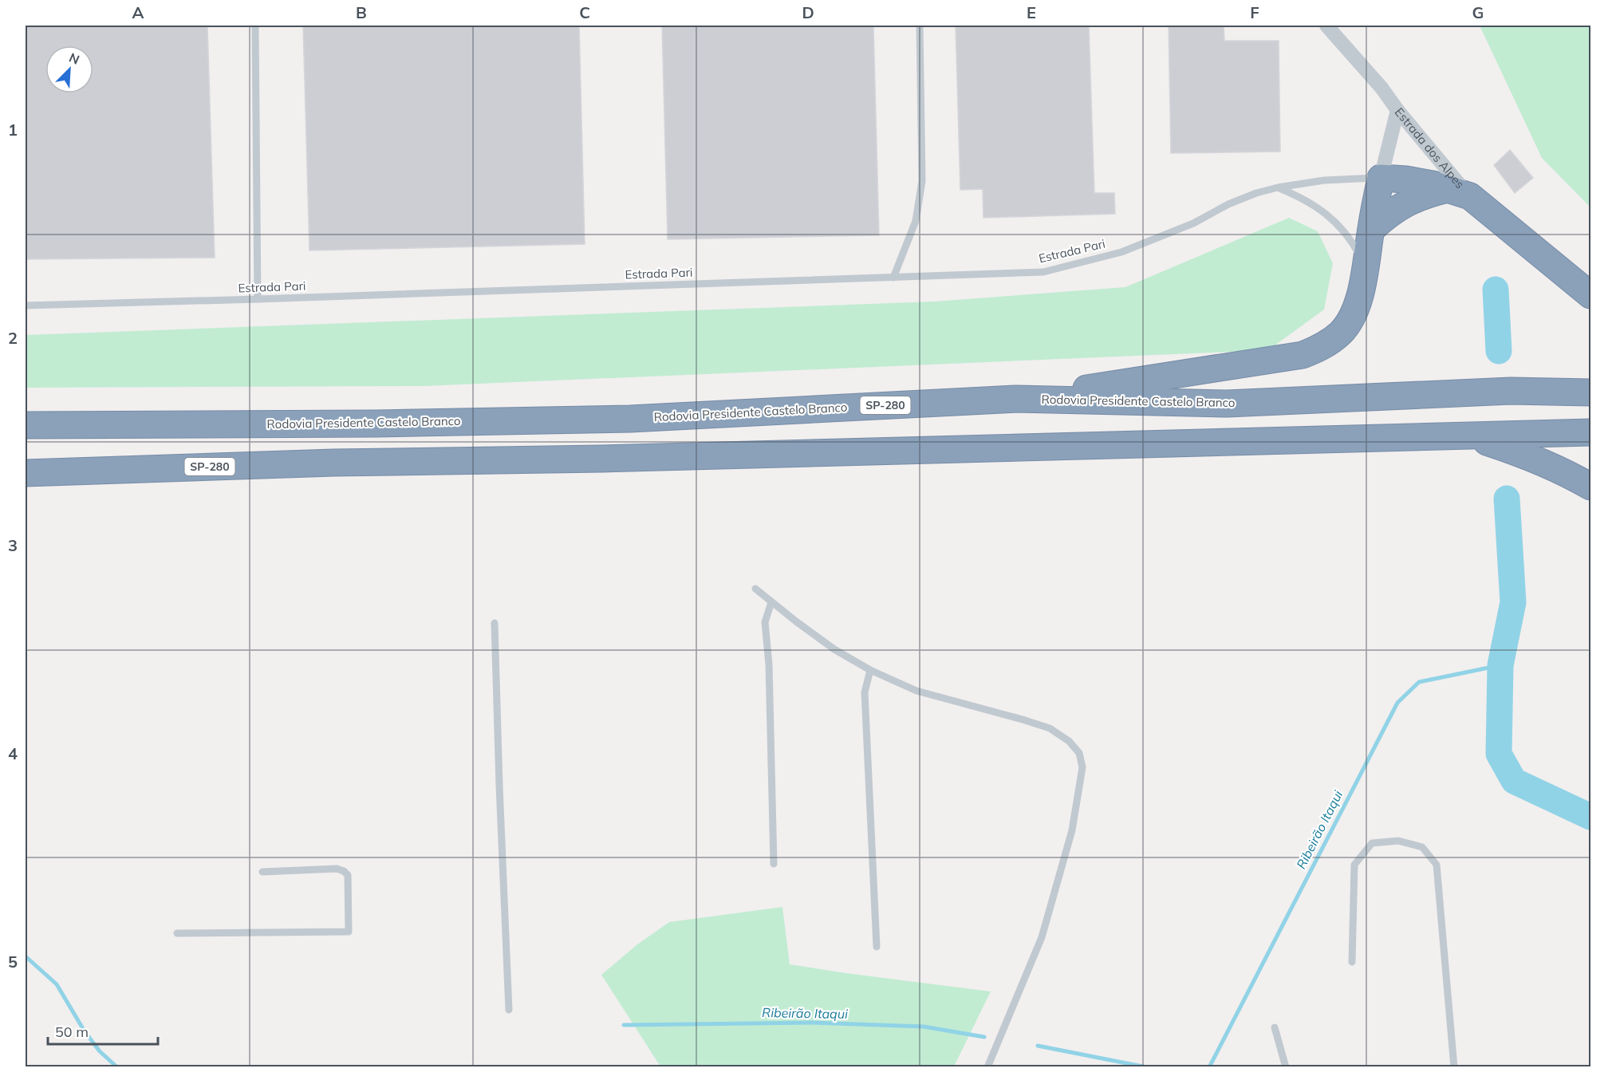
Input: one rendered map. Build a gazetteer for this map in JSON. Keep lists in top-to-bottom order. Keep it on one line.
{"streets":{"highway":["Rodovia Presidente Castelo Branco","SP-280"],"street":["Estrada dos Alpes"],"lane":["Estrada Pari"]},"crossings":[["Estrada dos Alpes","Estrada Pari"]],"water":["Ribeirão Itaqui"],"scale_bar":"50 m","north":"top right","grid":{"columns":["A","B","C","D","E","F","G"],"rows":["1","2","3","4","5"]}}
